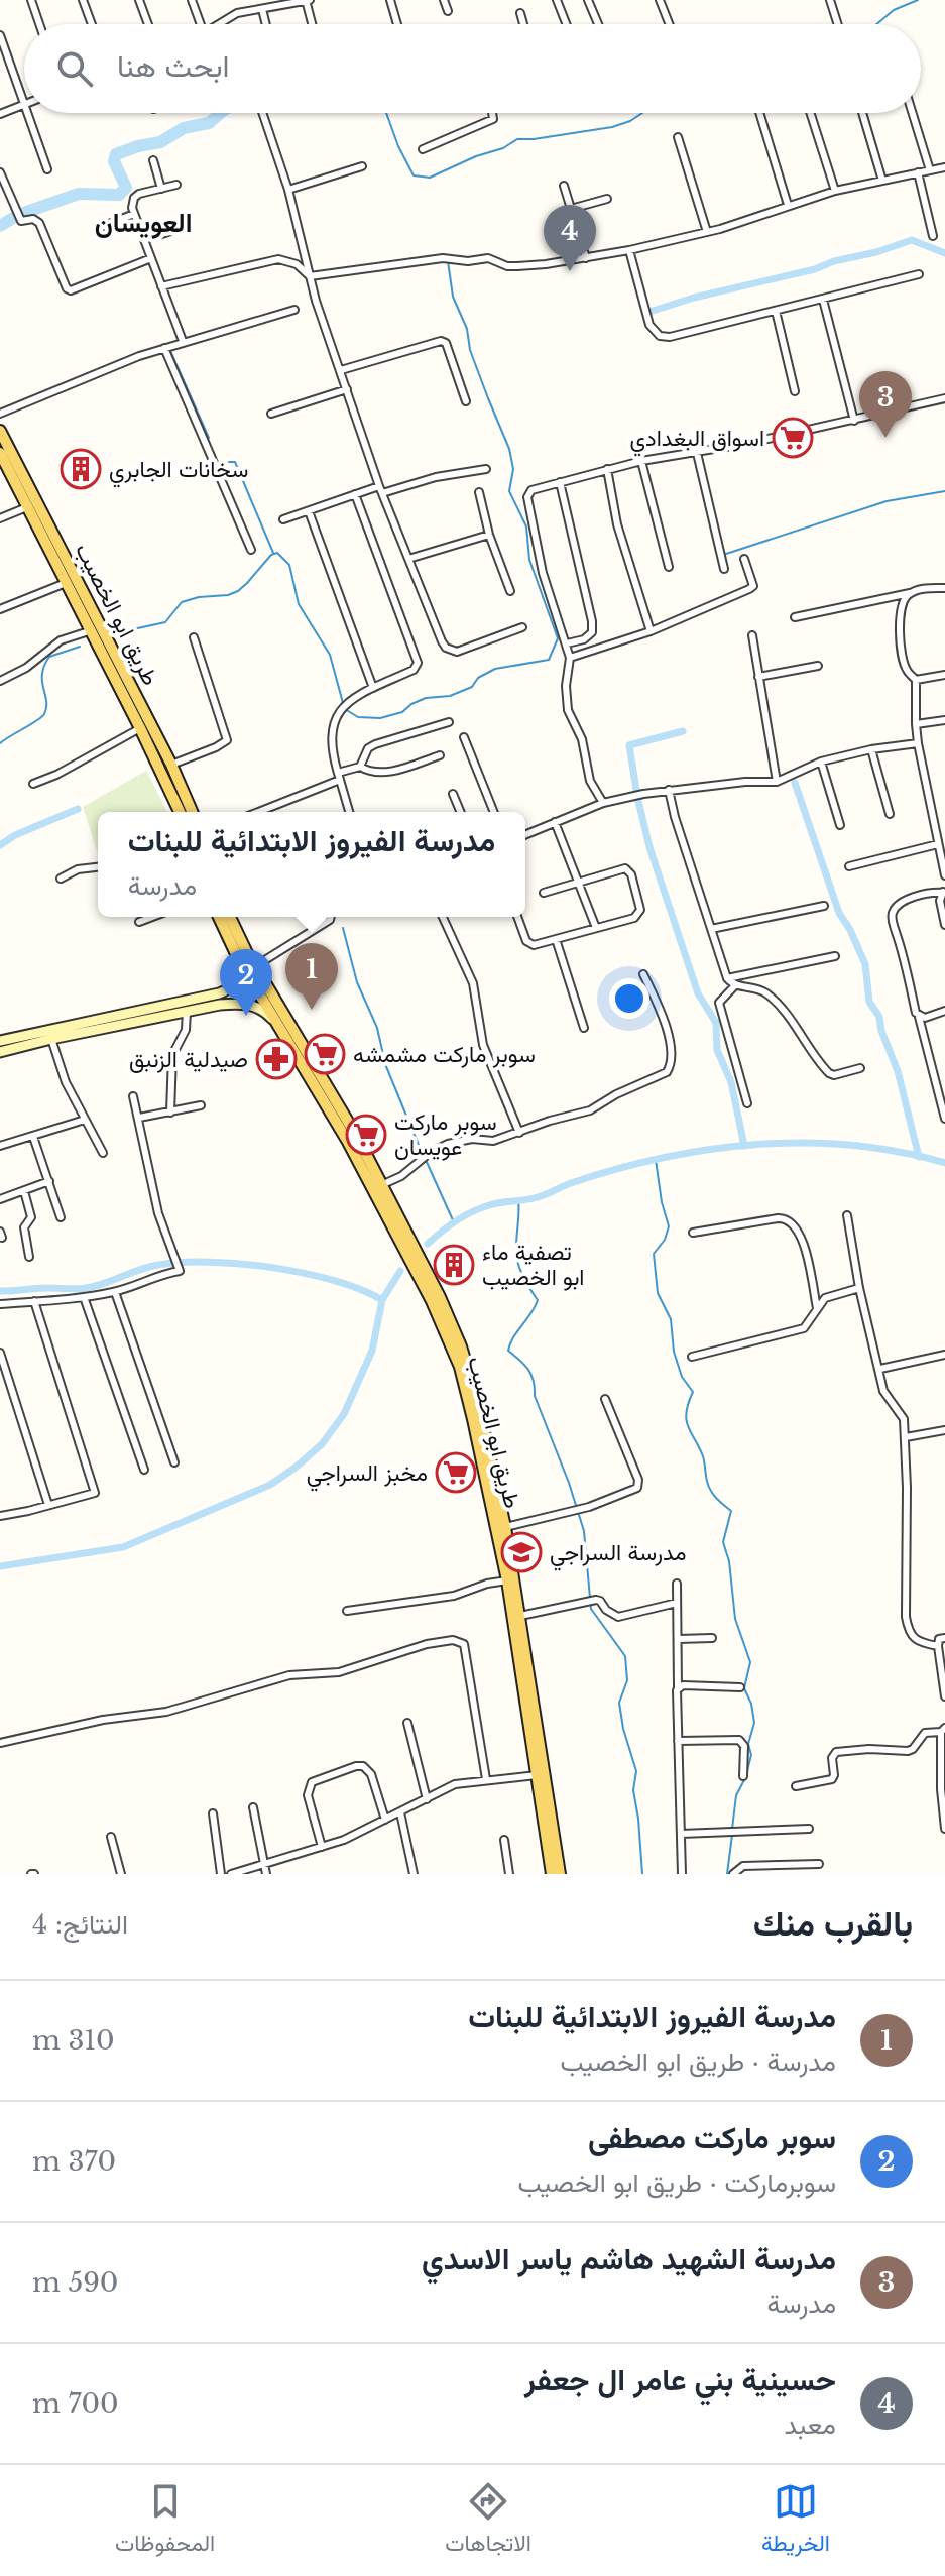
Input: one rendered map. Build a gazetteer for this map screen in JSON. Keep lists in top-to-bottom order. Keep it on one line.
{"streets":{"main road":["طريق ابو الخصيب"]},"districts":["العويسان"],"places":{"supermarket":["اسواق البغدادي","سوبر ماركت مشمشه","سوبر ماركت عويسان","مخبز السراجي"],"building":["سخانات الجابري","تصفية ماء ابو الخصيب"],"pharmacy":["صيدلية الزنبق"],"school or university":["مدرسة السراجي"]},"page":{"search":"ابحث هنا","pins":["4","3","1","2"],"popup":["مدرسة الفيروز الابتدائية للبنات","مدرسة"],"heading":["بالقرب منك","النتائج: 4"],"list":[{"mark":"1","name":"مدرسة الفيروز الابتدائية للبنات","note":"مدرسة · طريق ابو الخصيب","value":"310 m"},{"mark":"2","name":"سوبر ماركت مصطفى","note":"سوبرماركت · طريق ابو الخصيب","value":"370 m"},{"mark":"3","name":"مدرسة الشهيد هاشم ياسر الاسدي","note":"مدرسة","value":"590 m"},{"mark":"4","name":"حسينية بني عامر ال جعفر","note":"معبد","value":"700 m"}],"nav":["الخريطة","الاتجاهات","المحفوظات"]}}
